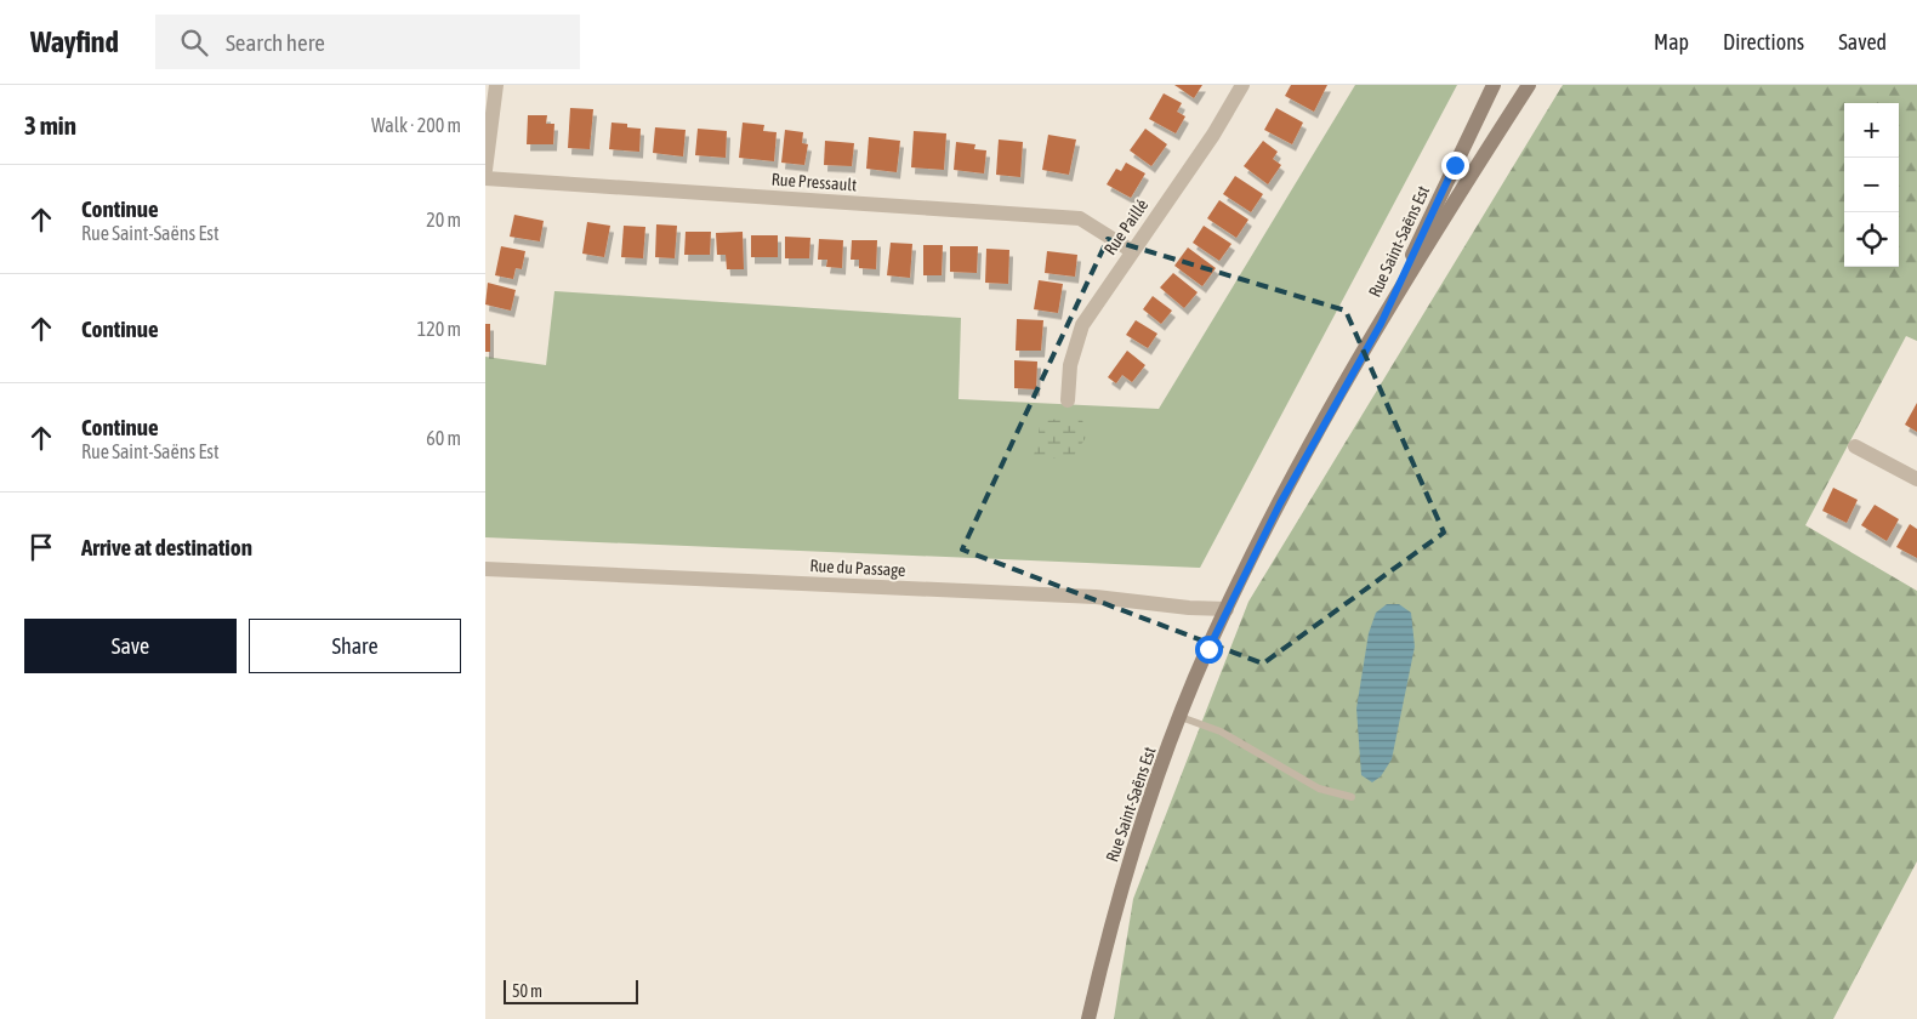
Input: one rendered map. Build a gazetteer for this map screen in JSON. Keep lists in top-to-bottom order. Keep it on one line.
{"streets":{"main road":["Rue Saint-Saëns Est"],"street":["Rue Pressault","Rue Paillé","Rue du Passage"]},"crossings":[["Rue Pressault","Rue Paillé"],["Rue Saint-Saëns Est","Rue du Passage"]],"scale_bar":"50 m","page":{"header":"Wayfind","search":"Search here","nav":["Map","Directions","Saved"],"heading":["3 min","Walk · 200 m"],"map_buttons":["+","−"],"list":[["Continue","Rue Saint-Saëns Est","20 m"],["Continue","120 m"],["Continue","Rue Saint-Saëns Est","60 m"],"Arrive at destination"],"buttons":["Save","Share"],"scale":"50 m"}}
